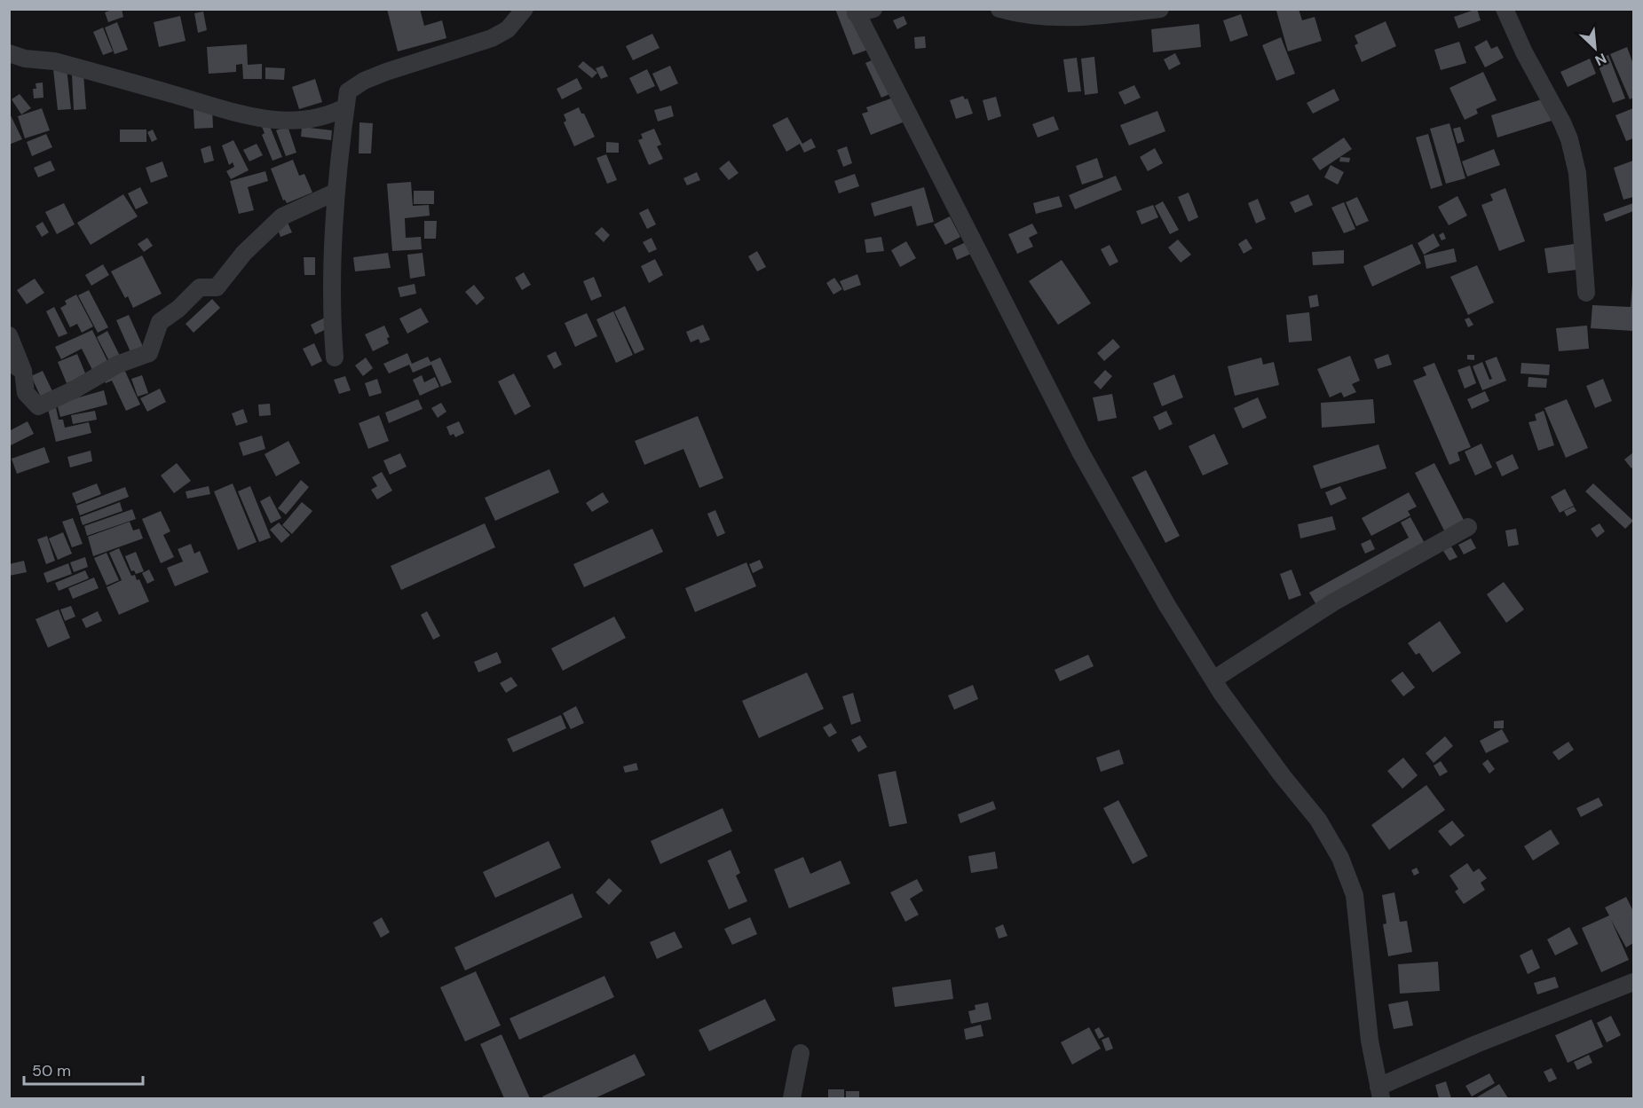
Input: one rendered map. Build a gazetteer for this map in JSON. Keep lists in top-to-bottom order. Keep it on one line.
{"scale_bar":"50 m","north":"bottom right"}
